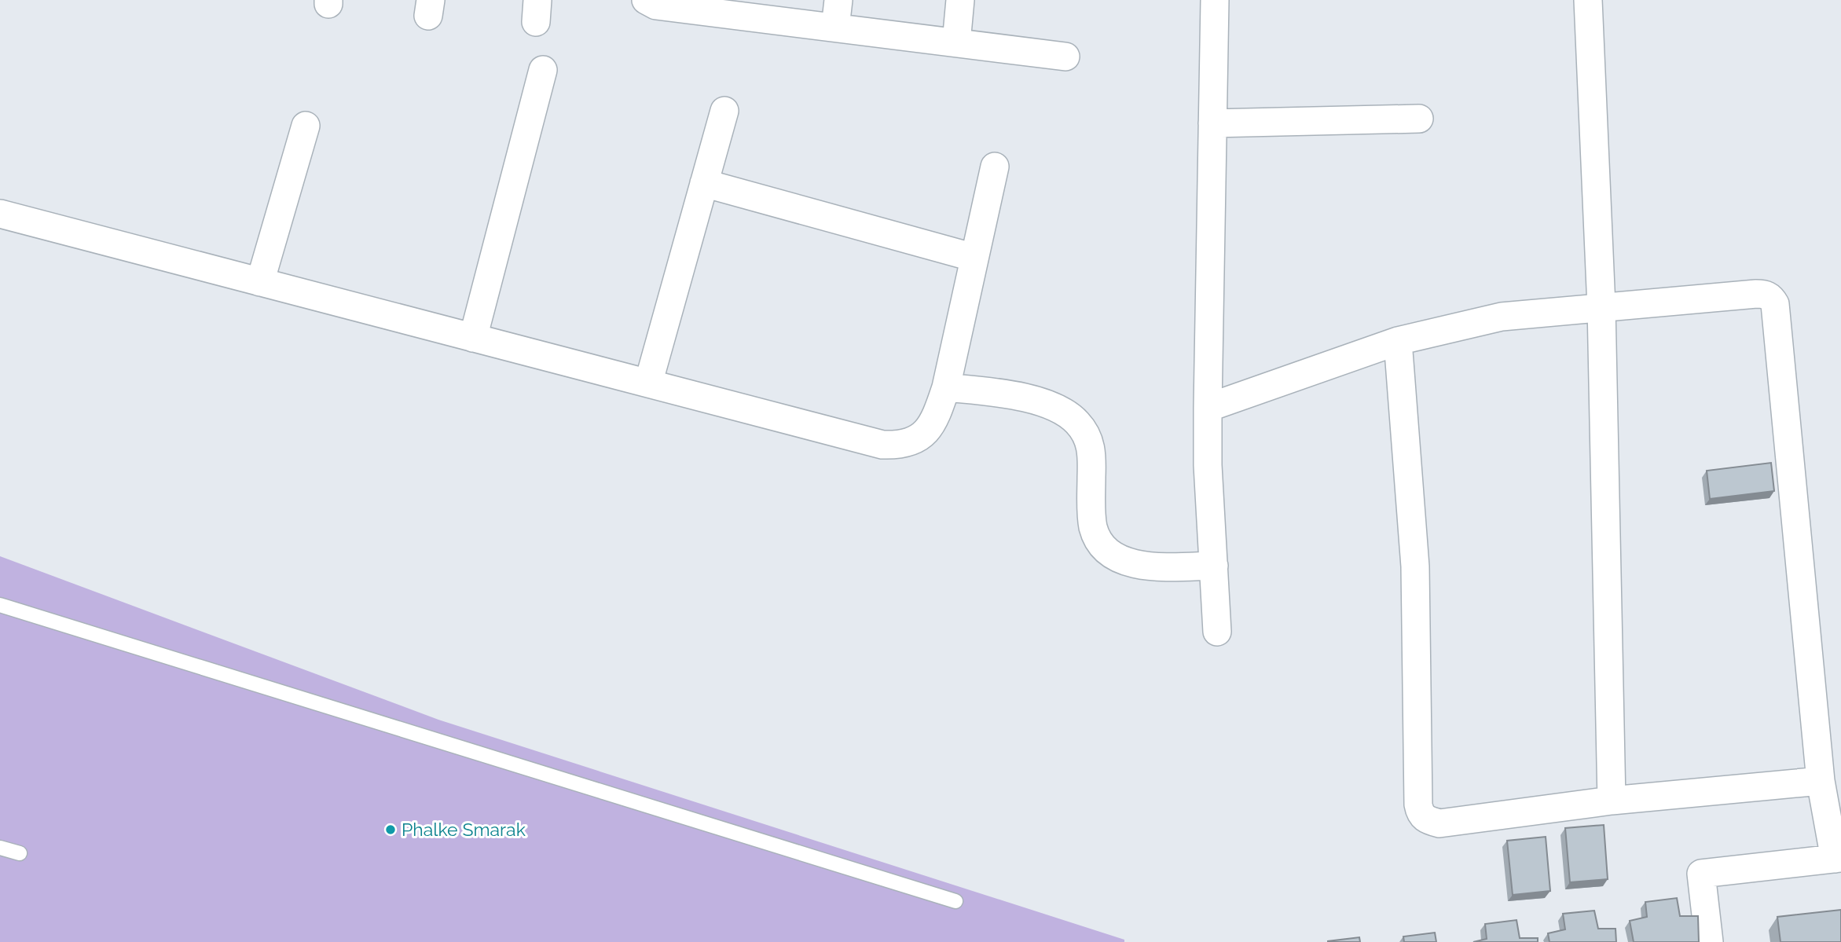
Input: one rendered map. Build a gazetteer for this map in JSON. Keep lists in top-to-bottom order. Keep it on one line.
{"places":["Phalke Smarak"]}
